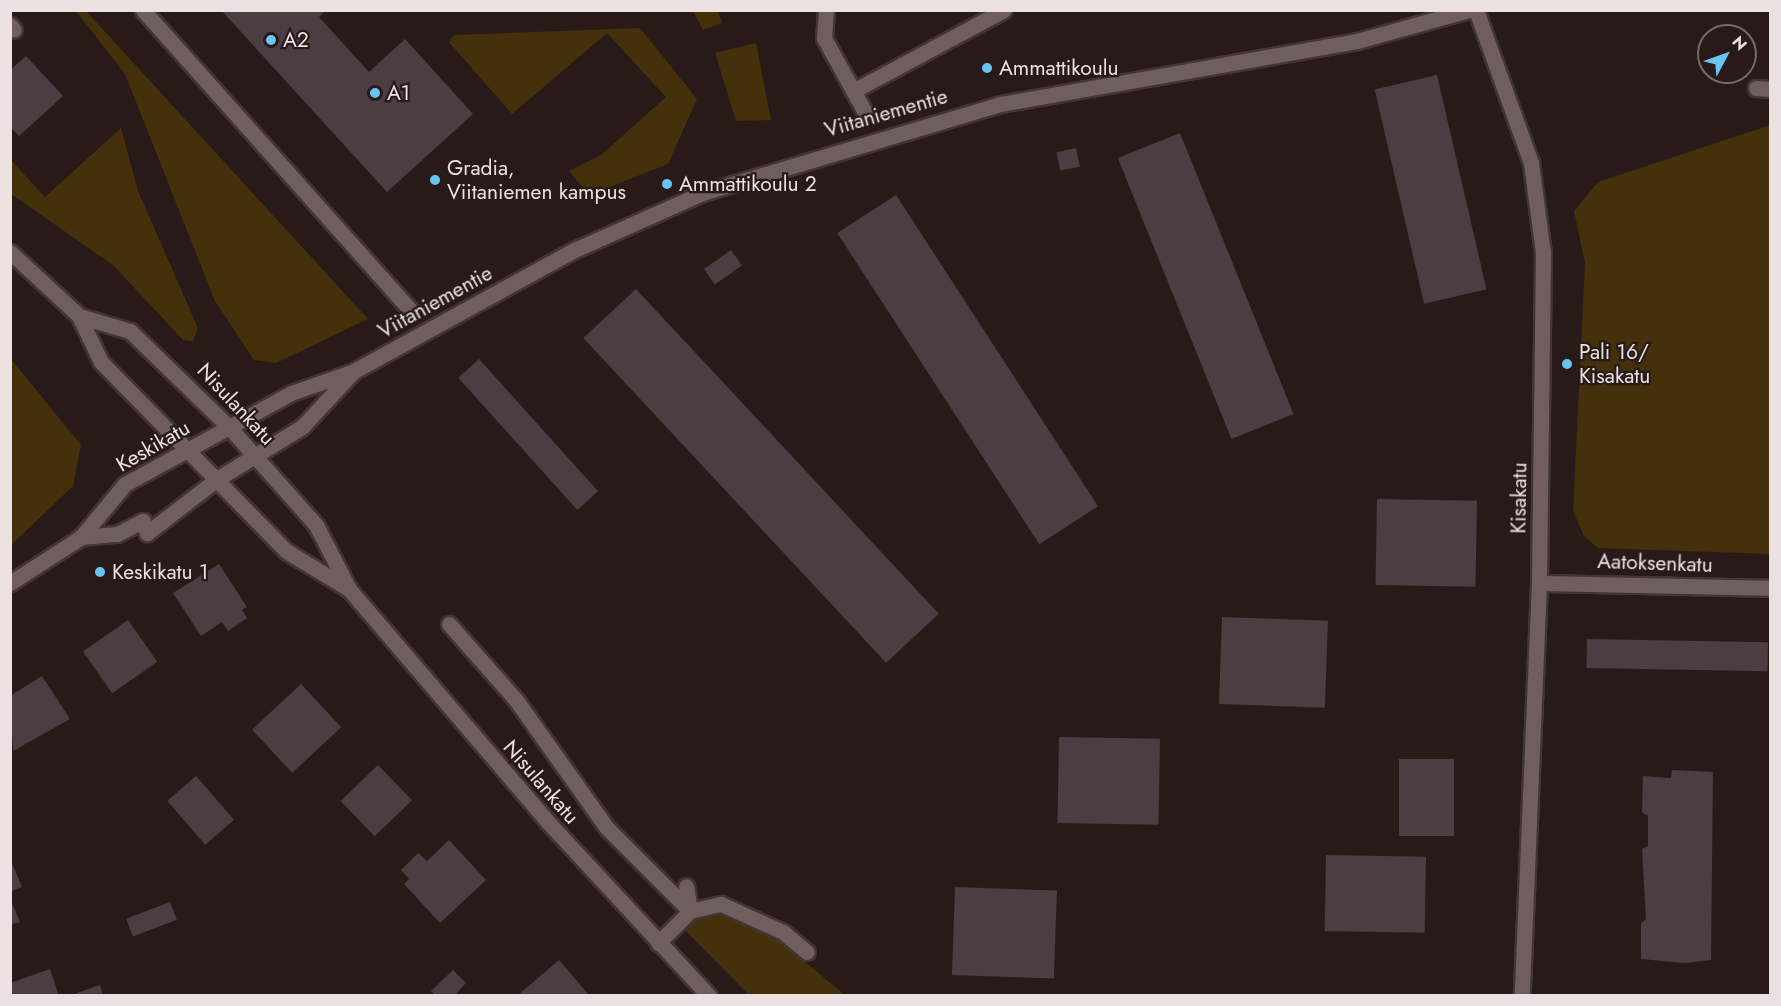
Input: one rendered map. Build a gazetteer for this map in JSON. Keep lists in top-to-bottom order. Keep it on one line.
{"streets":{"street":["Viitaniementie","Nisulankatu","Keskikatu","Kisakatu","Aatoksenkatu"]},"crossings":[["Viitaniementie","Nisulankatu"],["Viitaniementie","Keskikatu"],["Nisulankatu","Keskikatu"],["Kisakatu","Aatoksenkatu"]],"places":["A2","Ammattikoulu","A1","Gradia, Viitaniemen kampus","Ammattikoulu 2","Pali 16/ Kisakatu","Keskikatu 1"],"north":"top right"}
